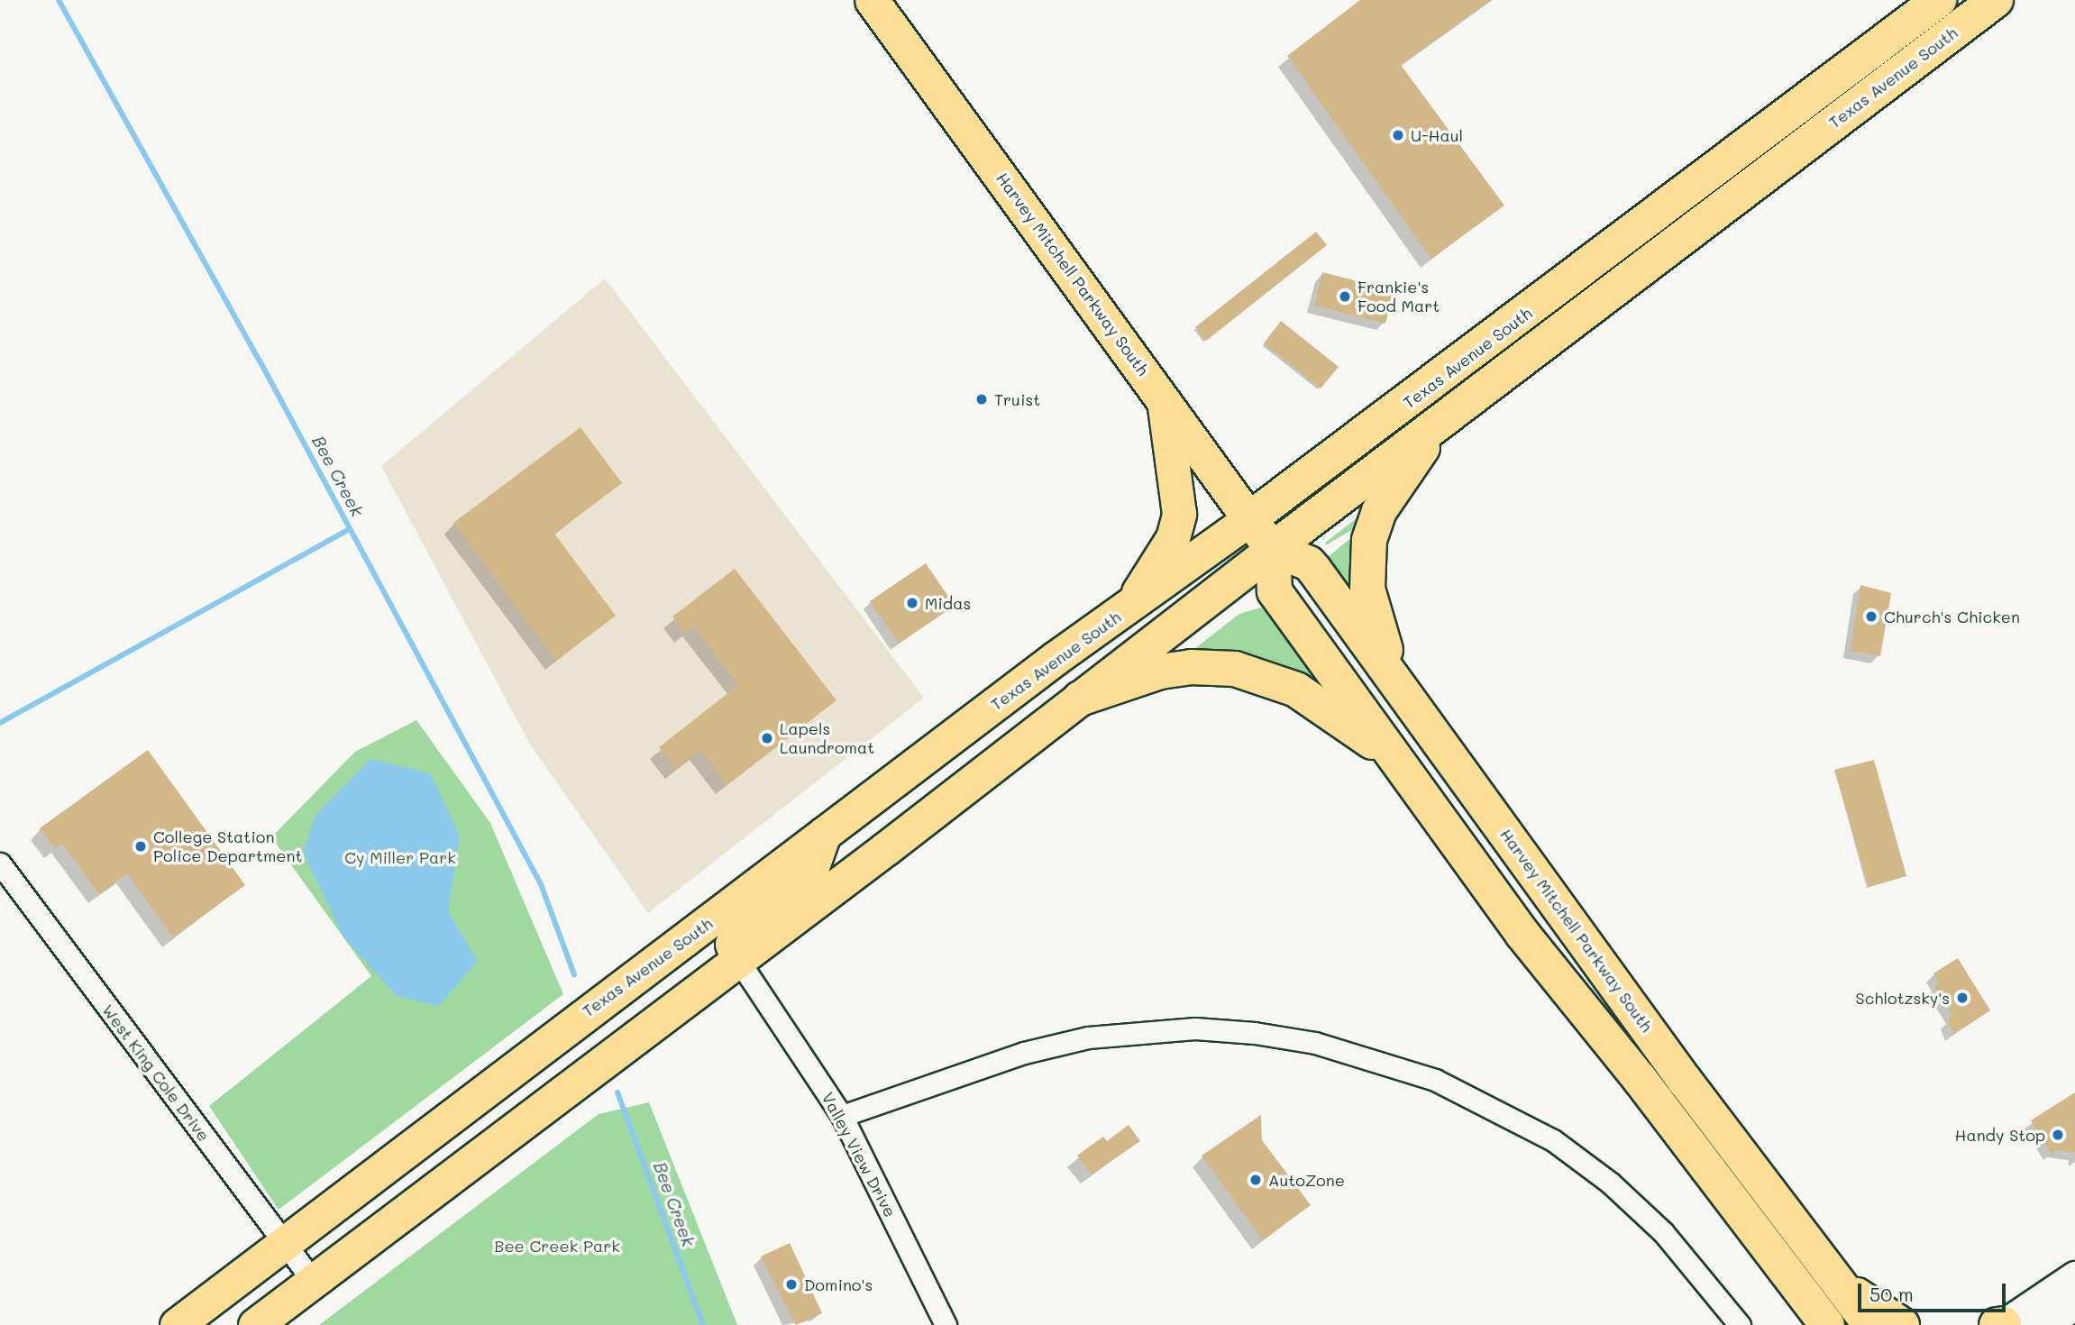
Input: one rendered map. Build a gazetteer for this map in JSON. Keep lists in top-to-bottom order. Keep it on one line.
{"streets":{"highway":["Texas Avenue South","Harvey Mitchell Parkway South"],"street":["West King Cole Drive","Valley View Drive"]},"crossings":[["Texas Avenue South","Harvey Mitchell Parkway South"],["Texas Avenue South","West King Cole Drive"],["Texas Avenue South","Valley View Drive"]],"water":["Bee Creek"],"parks":["Cy Miller Park","Bee Creek Park"],"places":["U-Haul","Frankie's Food Mart","Truist","Midas","Church's Chicken","Lapels Laundromat","College Station Police Department","Schlotzsky's","Handy Stop","AutoZone","Domino's"],"scale_bar":"50 m"}
